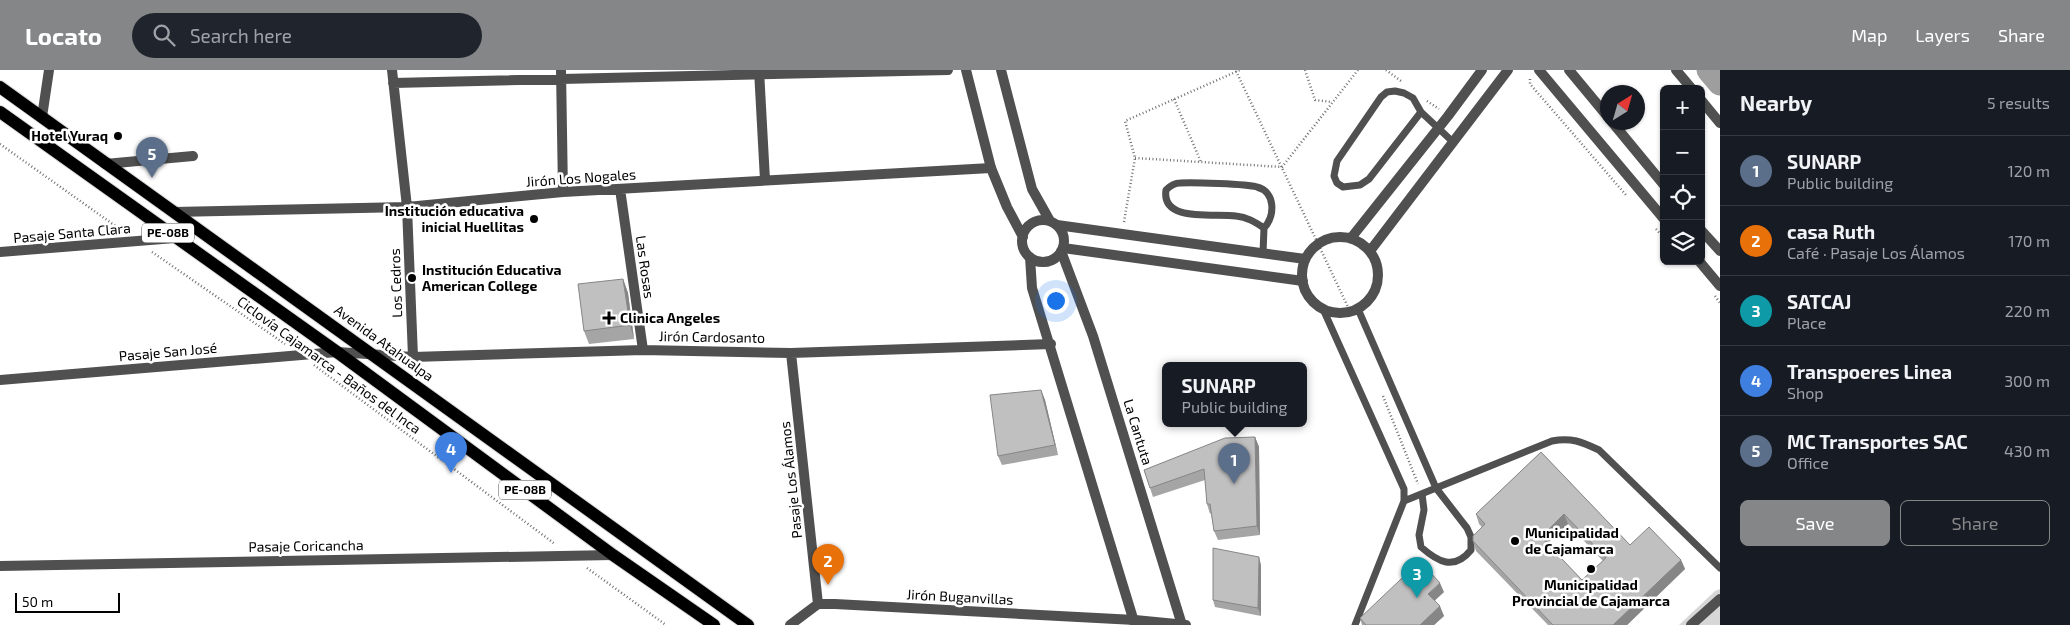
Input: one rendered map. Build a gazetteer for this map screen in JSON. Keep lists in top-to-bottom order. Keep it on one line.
{"streets":{"main road":["PE-08B","Avenida Atahualpa"],"street":["Jirón Los Nogales","Pasaje Santa Clara","Las Rosas","Los Cedros","Jirón Cardosanto","Pasaje San José","La Cantuta","Pasaje Los Álamos","Pasaje Coricancha","Jirón Buganvillas"],"path":["Ciclovía Cajamarca - Baños del Inca"]},"crossings":[["Jirón Los Nogales","Las Rosas"],["Jirón Los Nogales","Los Cedros"],["Jirón Los Nogales","Avenida Atahualpa"],["Pasaje Santa Clara","PE-08B"],["Pasaje Santa Clara","Ciclovía Cajamarca - Baños del Inca"],["PE-08B","Jirón Cardosanto"],["PE-08B","Pasaje San José"],["PE-08B","Pasaje Coricancha"],["Las Rosas","Jirón Cardosanto"],["Los Cedros","Jirón Cardosanto"],["Jirón Cardosanto","Avenida Atahualpa"],["Jirón Cardosanto","Pasaje San José"],["Jirón Cardosanto","Pasaje Los Álamos"],["Pasaje San José","Ciclovía Cajamarca - Baños del Inca"],["Ciclovía Cajamarca - Baños del Inca","Pasaje Coricancha"],["La Cantuta","Jirón Buganvillas"],["Pasaje Los Álamos","Jirón Buganvillas"]],"places":{"other":["Hotel Yuraq","Institución educativa inicial Huellitas","Institución Educativa American College","Municipalidad de Cajamarca","Municipalidad Provincial de Cajamarca"],"health":["Clinica Angeles"]},"scale_bar":"50 m","north":"top right","page":{"header":"Locato","search":"Search here","nav":["Map","Layers","Share"],"heading":["Nearby","5 results"],"map_buttons":["+","−"],"list":[{"mark":"1","name":"SUNARP","note":"Public building","value":"120 m"},{"mark":"2","name":"casa Ruth","note":"Café · Pasaje Los Álamos","value":"170 m"},{"mark":"3","name":"SATCAJ","note":"Place","value":"220 m"},{"mark":"4","name":"Transpoeres Linea","note":"Shop","value":"300 m"},{"mark":"5","name":"MC Transportes SAC","note":"Office","value":"430 m"}],"pins":["5","4","1","2","3"],"popup":["SUNARP","Public building"],"buttons":["Save","Share"],"scale":"50 m"}}
